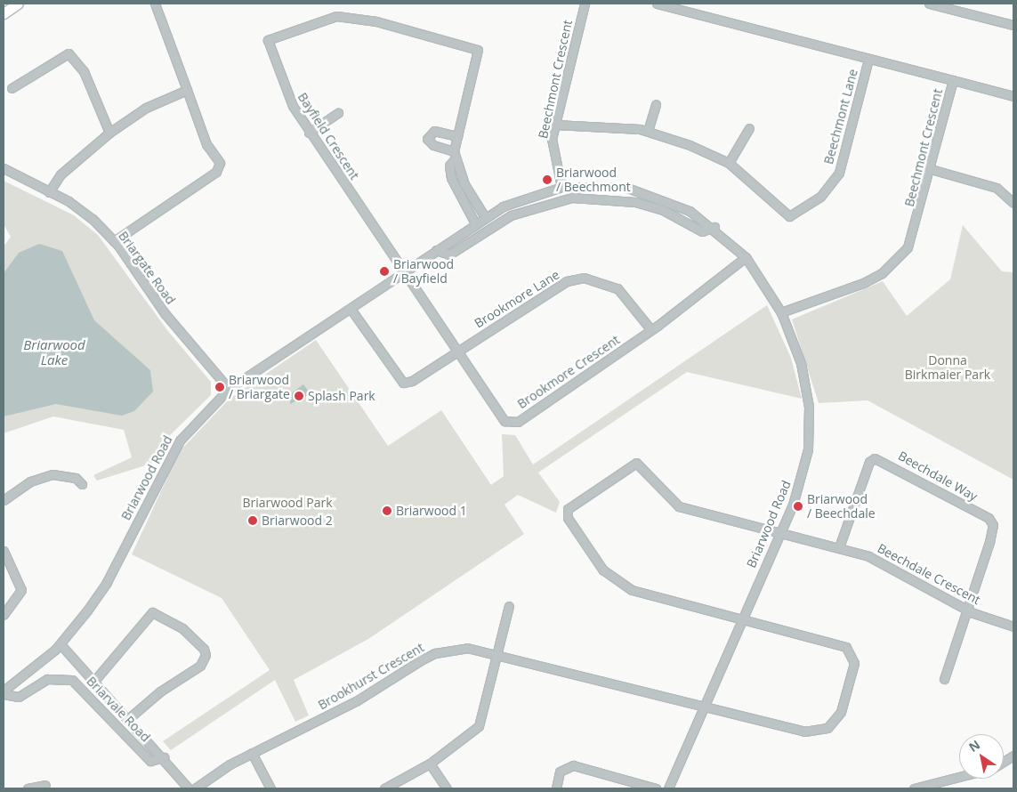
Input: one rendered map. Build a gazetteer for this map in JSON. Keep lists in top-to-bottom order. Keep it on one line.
{"streets":{"street":["Beechmont Crescent","Beechmont Lane","Bayfield Crescent","Briargate Road","Brookmore Lane","Brookmore Crescent","Beechdale Way","Briarwood Road","Beechdale Crescent","Brookhurst Crescent","Briarvale Road"]},"crossings":[["Beechmont Crescent","Beechmont Lane"],["Beechmont Crescent","Briarwood Road"],["Bayfield Crescent","Brookmore Crescent"],["Bayfield Crescent","Briarwood Road"],["Briargate Road","Briarwood Road"],["Brookmore Lane","Brookmore Crescent"],["Brookmore Lane","Briarwood Road"],["Brookmore Crescent","Briarwood Road"],["Beechdale Way","Beechdale Crescent"],["Briarwood Road","Beechdale Crescent"],["Briarwood Road","Brookhurst Crescent"],["Briarwood Road","Briarvale Road"],["Beechdale Crescent","Brookhurst Crescent"]],"water":["Briarwood Lake"],"parks":["Donna Birkmaier Park","Briarwood Park"],"places":["Briarwood / Beechmont","Briarwood / Bayfield","Briarwood / Briargate","Splash Park","Briarwood / Beechdale","Briarwood 1","Briarwood 2"],"north":"top left"}
